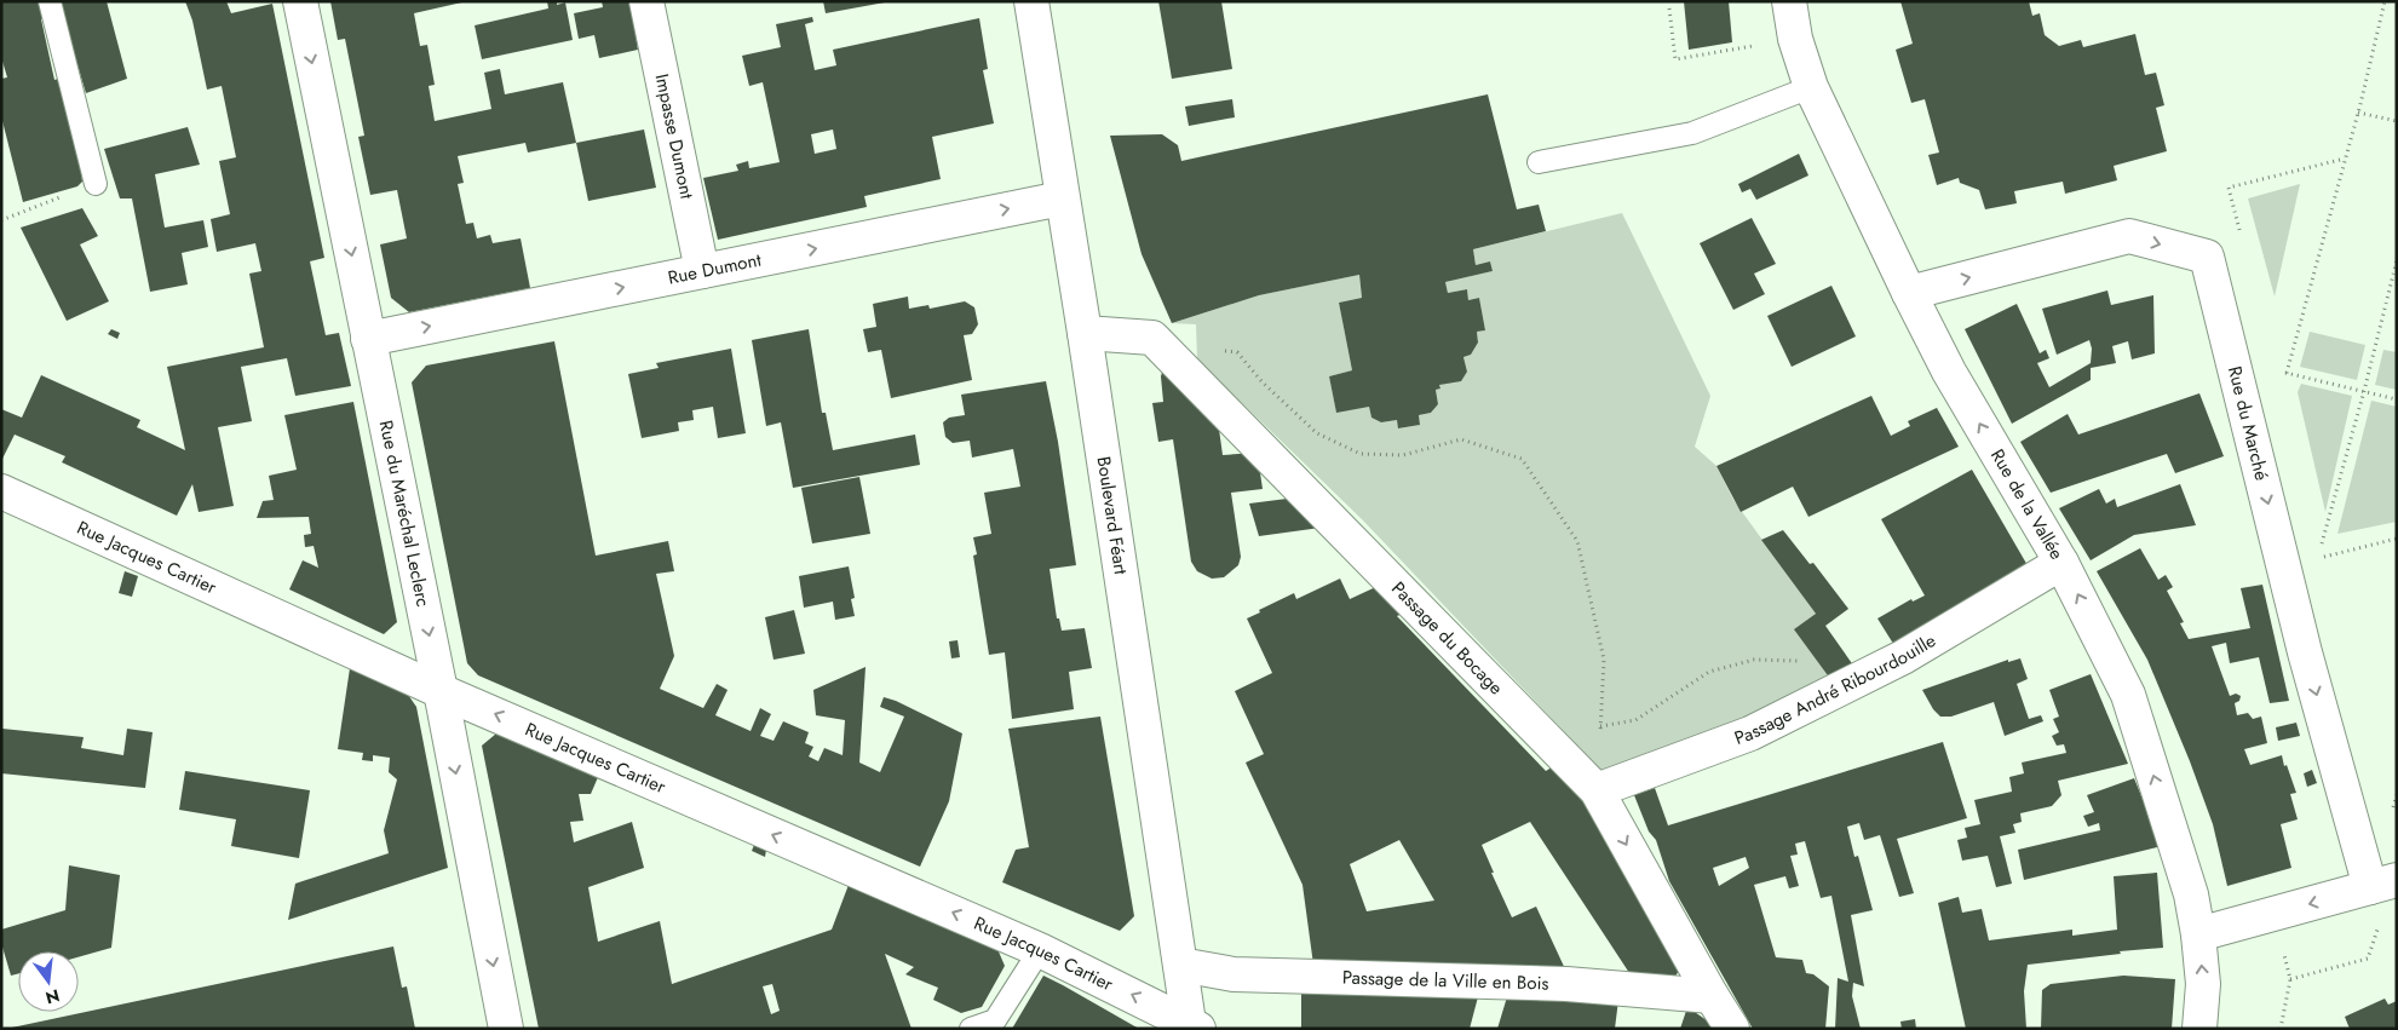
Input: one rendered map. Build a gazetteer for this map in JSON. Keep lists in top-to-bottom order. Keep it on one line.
{"streets":{"street":["Impasse Dumont","Rue Dumont","Rue du Marché","Rue de la Vallée","Rue du Maréchal Leclerc","Boulevard Féart","Rue Jacques Cartier","Passage du Bocage","Passage André Ribourdouille","Passage de la Ville en Bois"]},"crossings":[["Impasse Dumont","Rue Dumont"],["Rue Dumont","Rue du Maréchal Leclerc"],["Rue Dumont","Boulevard Féart"],["Rue du Marché","Rue de la Vallée"],["Rue de la Vallée","Passage André Ribourdouille"],["Rue du Maréchal Leclerc","Rue Jacques Cartier"],["Boulevard Féart","Rue Jacques Cartier"],["Boulevard Féart","Passage du Bocage"],["Boulevard Féart","Passage de la Ville en Bois"],["Passage du Bocage","Passage André Ribourdouille"],["Passage du Bocage","Passage de la Ville en Bois"]],"one_way":["Rue Dumont","Rue de la Vallée","Rue du Maréchal Leclerc","Rue Jacques Cartier"],"north":"bottom"}
